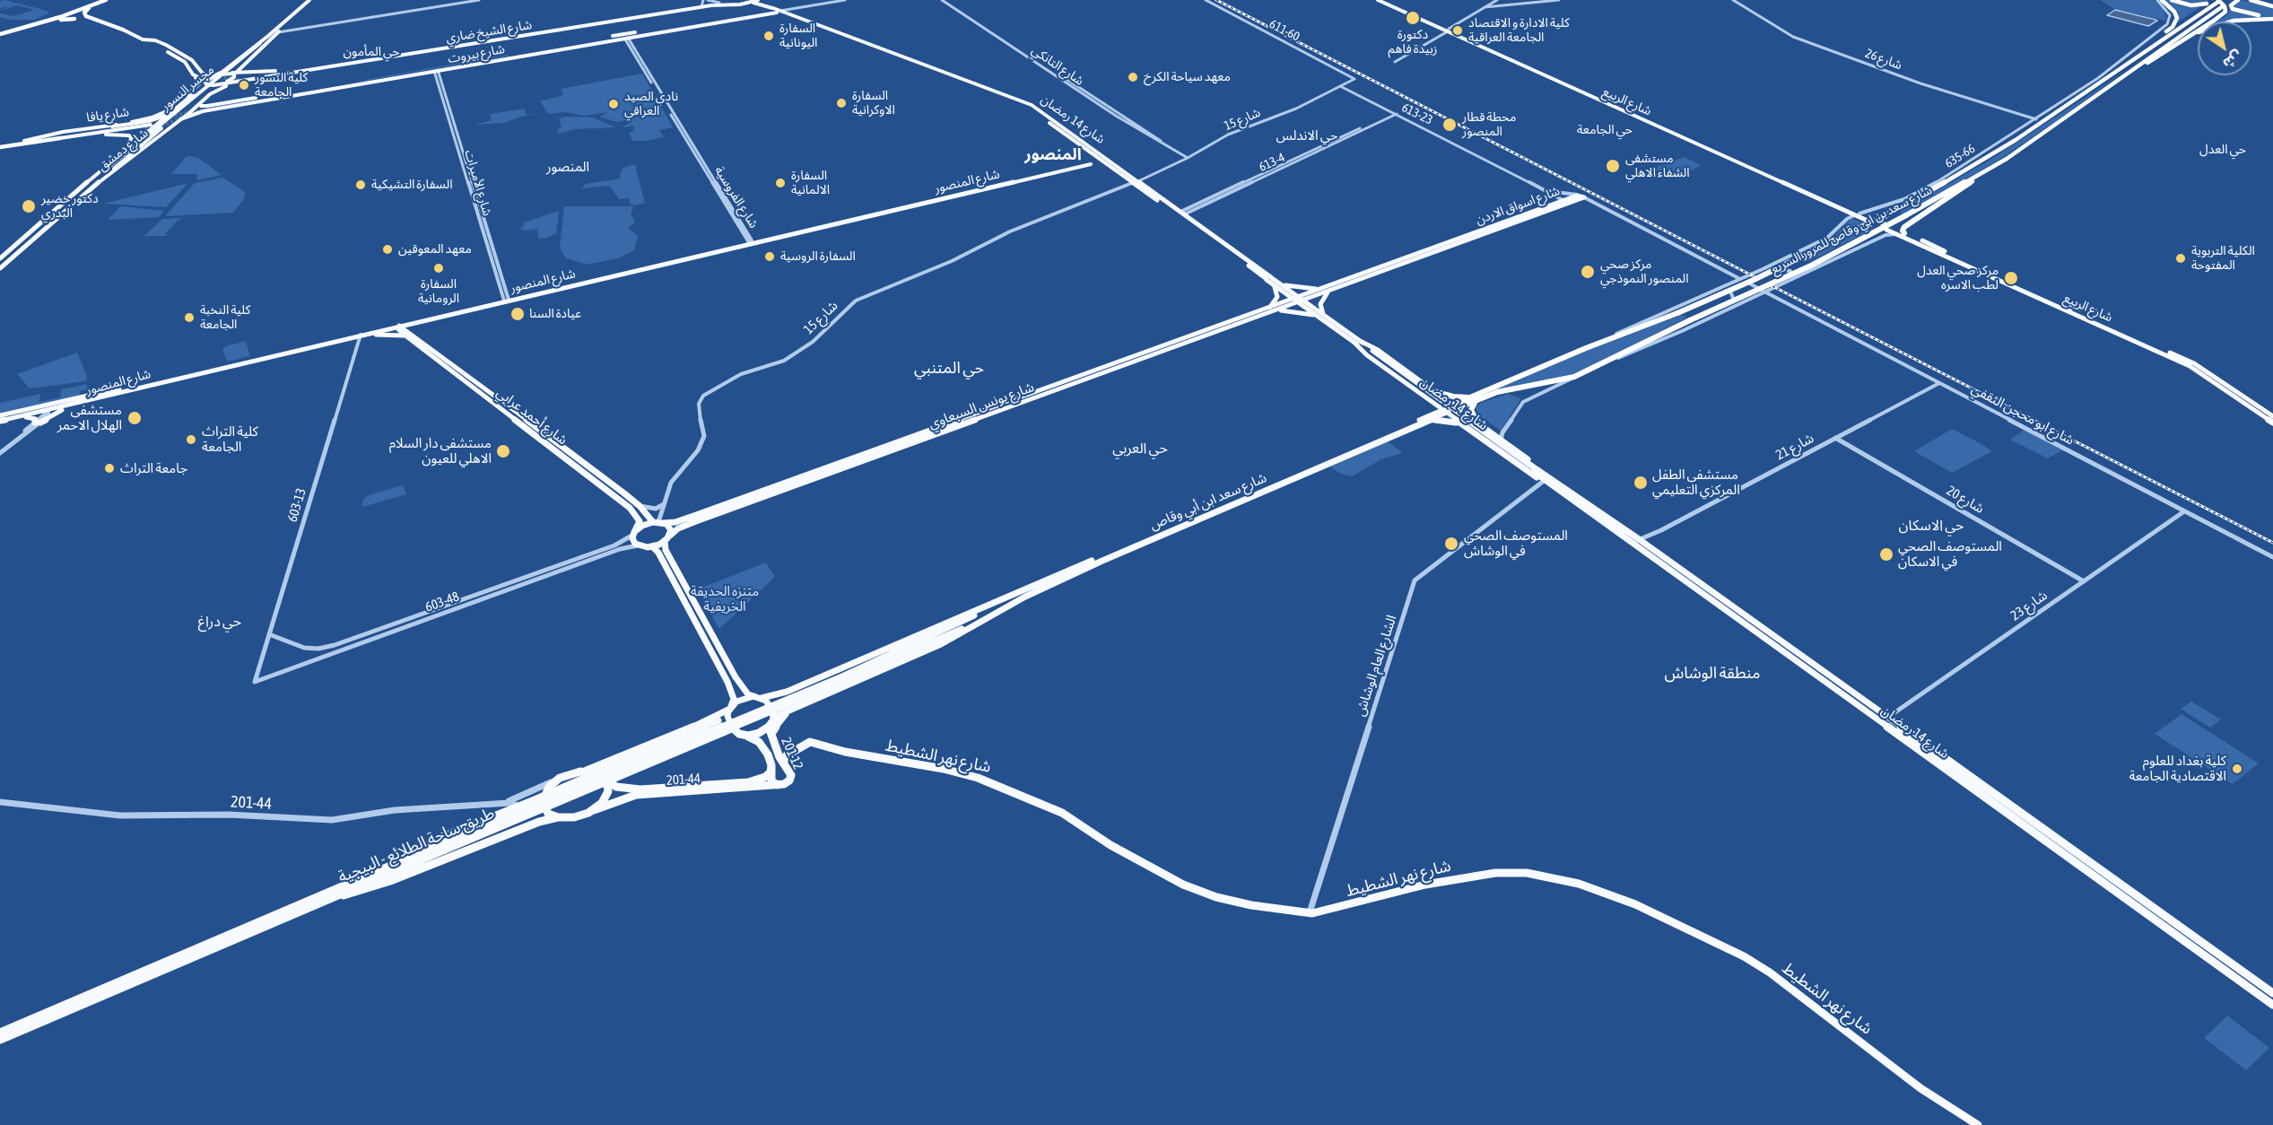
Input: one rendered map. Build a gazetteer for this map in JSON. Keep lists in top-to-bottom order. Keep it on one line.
{"streets":{"highway":["شارع يافا","شارع سعد بن ابي وقاص للمرور السريع"],"main road":["شارع الشيخ ضاري","شارع بيروت","مجسر النسور","شارع الربيع","شارع 14 رمضان","شارع دمشق","شارع المنصور","شارع اسواق الاردن","شارع يونس السبعاوي","شارع أحمد عرابي","شارع سعد ابن أبي وقاص","201-12","شارع نهر الشطيط","201-44","طريق ساحة الطلائع - البيجية"],"street":["611-60","شارع 26","شارع التانكي","613-23","شارع 15","635-66","613-4","شارع الأميرات","شارع الفروسية","شارع ابو محجن الثقفي","شارع 21","شارع 20","603-13","603-48","شارع 23","الشارع العام الوشاش"]},"crossings":[["611-60","شارع 15"],["شارع الشيخ ضاري","شارع 14 رمضان"],["شارع الشيخ ضاري","شارع دمشق"],["شارع بيروت","شارع 14 رمضان"],["شارع بيروت","شارع دمشق"],["شارع بيروت","شارع الأميرات"],["شارع بيروت","شارع الفروسية"],["شارع 26","635-66"],["شارع التانكي","شارع 15"],["مجسر النسور","شارع دمشق"],["شارع الربيع","635-66"],["613-23","شارع 15"],["613-23","613-4"],["613-23","شارع اسواق الاردن"],["شارع 14 رمضان","شارع 15"],["شارع 14 رمضان","613-4"],["شارع 14 رمضان","شارع المنصور"],["شارع 14 رمضان","شارع اسواق الاردن"],["شارع 14 رمضان","شارع سعد بن ابي وقاص للمرور السريع"],["شارع 14 رمضان","شارع يونس السبعاوي"],["شارع 14 رمضان","شارع 21"],["شارع 14 رمضان","شارع سعد ابن أبي وقاص"],["شارع 14 رمضان","شارع 23"],["شارع 14 رمضان","الشارع العام الوشاش"],["شارع 15","شارع يونس السبعاوي"],["شارع 15","شارع أحمد عرابي"],["شارع المنصور","شارع الأميرات"],["شارع المنصور","شارع الفروسية"],["شارع المنصور","شارع أحمد عرابي"],["شارع المنصور","603-13"],["شارع اسواق الاردن","شارع يونس السبعاوي"],["شارع يونس السبعاوي","شارع أحمد عرابي"],["شارع يونس السبعاوي","603-48"],["شارع ابو محجن الثقفي","شارع 21"],["شارع ابو محجن الثقفي","شارع 23"],["شارع أحمد عرابي","603-48"],["شارع 21","شارع 20"],["شارع 20","شارع 23"],["603-13","603-48"],["الشارع العام الوشاش","شارع نهر الشطيط"],["201-12","201-44"]],"districts":["حي المأمون","حي الجامعة","حي الاندلس","حي العدل","المنصور","المنصور","حي المتنبي","حي العربي","حي الاسكان","حي دراغ","منطقة الوشاش"],"parks":["متنزه الحديقة الخريفية"],"places":["دكتورة زبيدة فاهم","كلية الادارة و الاقتصاد الجامعة العراقية","السفارة اليونانية","معهد سياحة الكرخ","كلية النسور الجامعة","السفارة الاوكرانية","نادي الصيد العراقي","محطة قطار المنصور","مستشفى الشفاء الاهلي","السفارة الالمانية","السفارة التشيكية","دكتور خضير البدري","معهد المعوقين","السفارة الروسية","الكلية التربوية المفتوحة","السفارة الرومانية","مركز صحي المنصور النموذجي","مركز صحي العدل لطب الاسره","عيادة السنا","كلية النخبة الجامعة","مستشفى الهلال الاحمر","كلية التراث الجامعة","مستشفى دار السلام الاهلي للعيون","جامعة التراث","مستشفى الطفل المركزي التعليمي","المستوصف الصحي في الوشاش","المستوصف الصحي في الاسكان","كلية بغداد للعلوم الاقتصادية الجامعة"],"north":"bottom right"}
